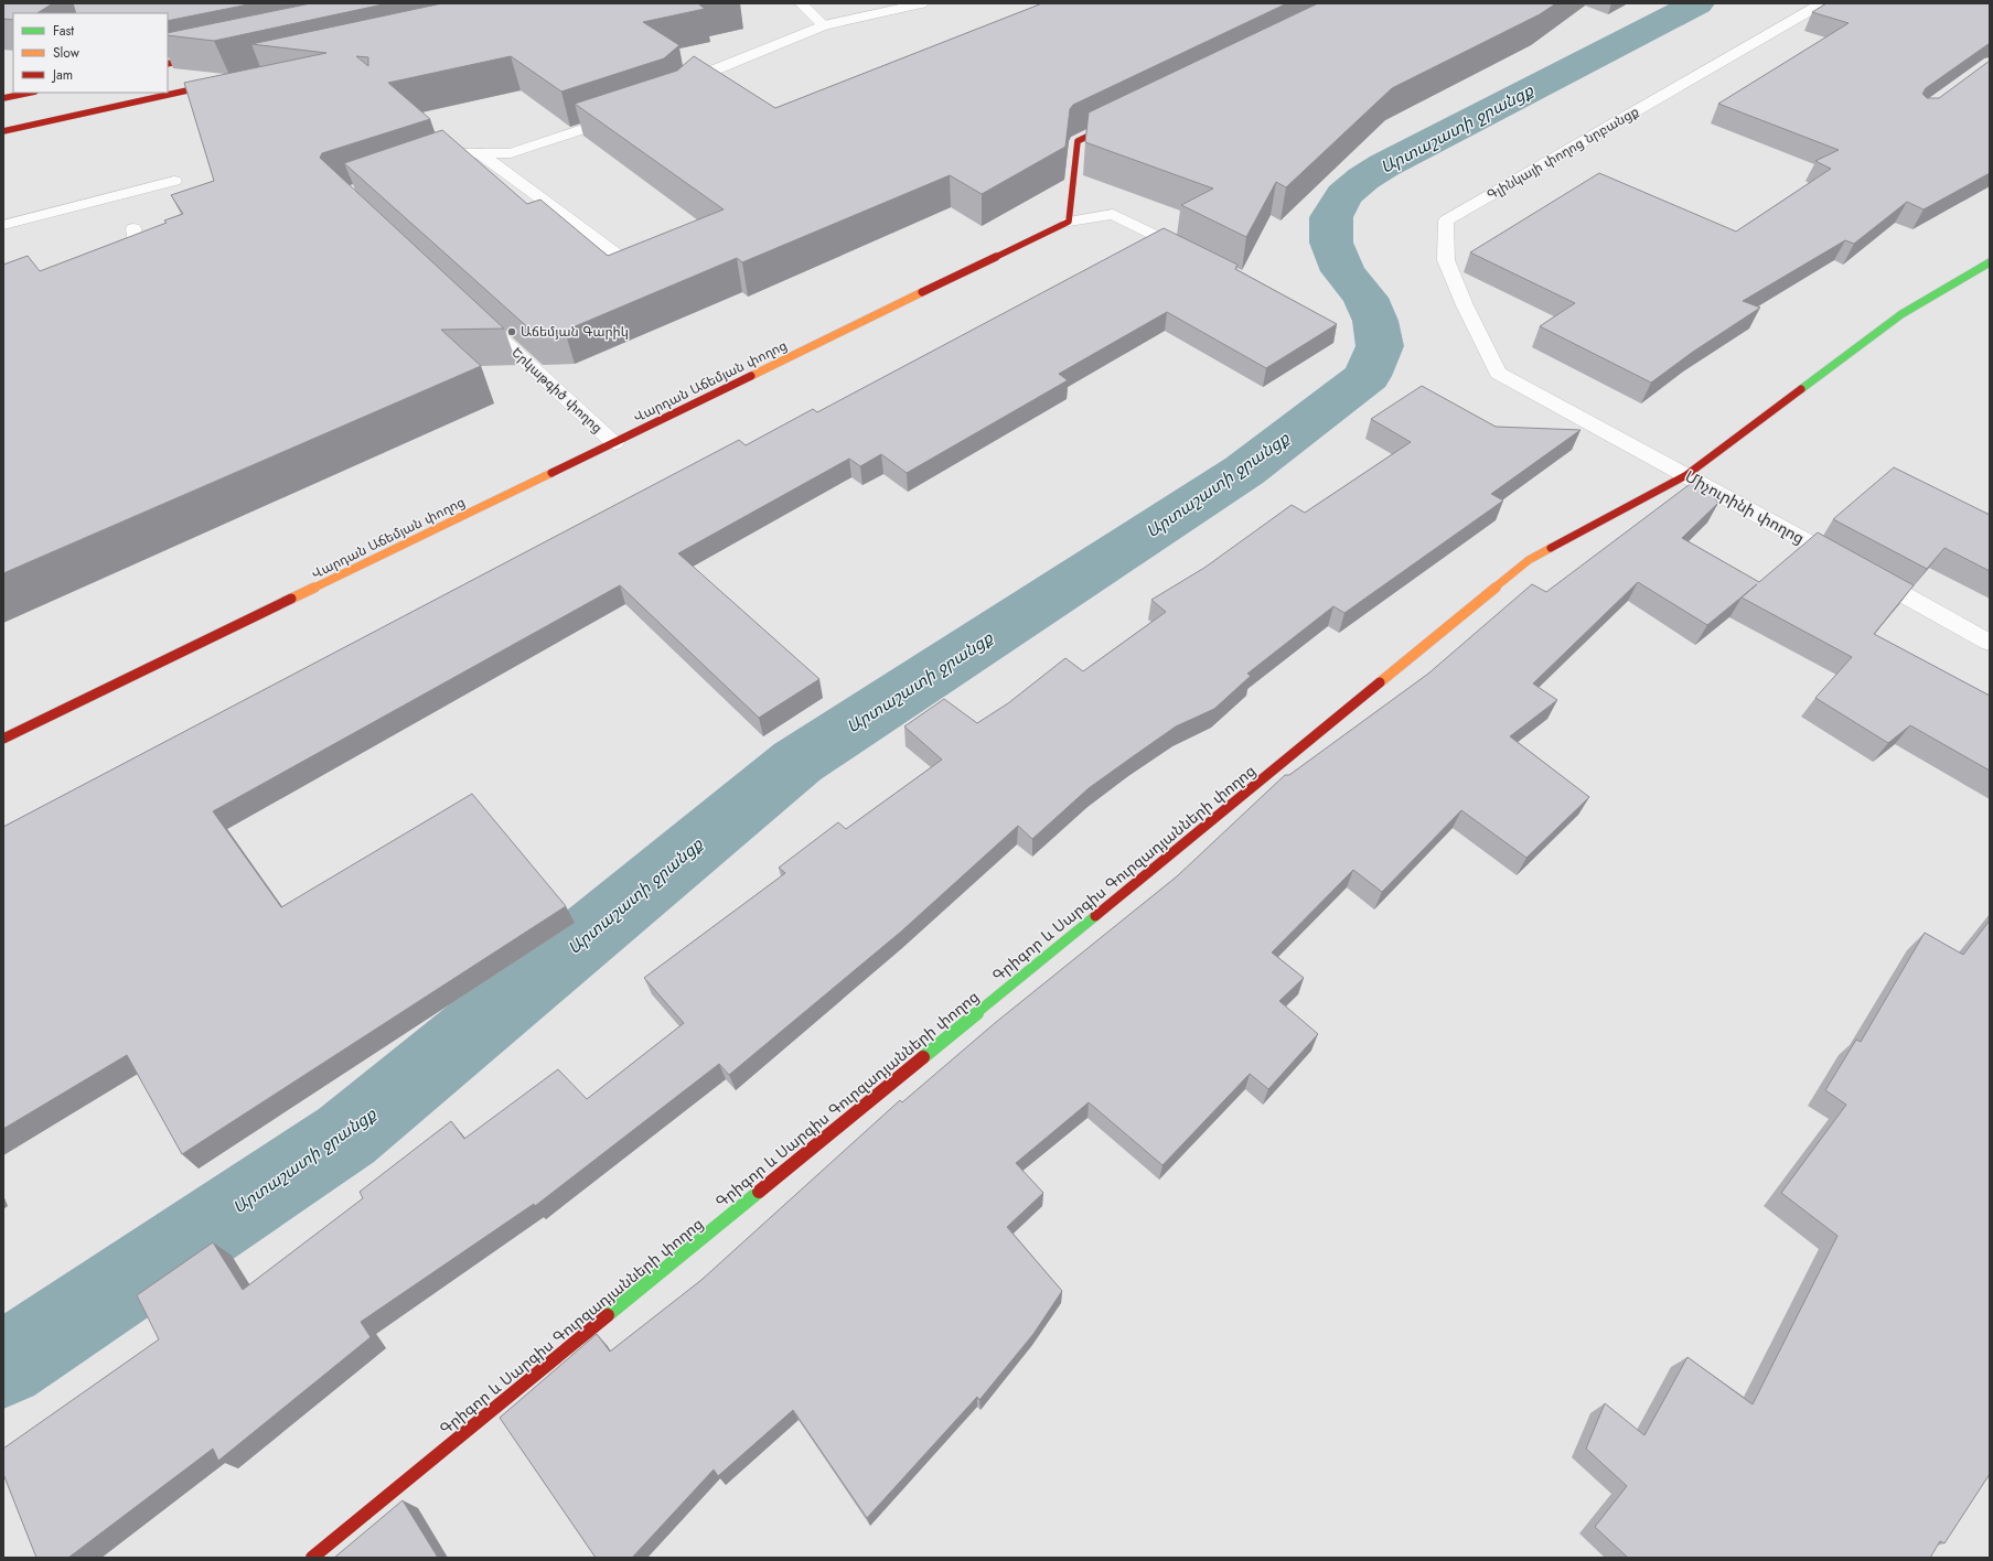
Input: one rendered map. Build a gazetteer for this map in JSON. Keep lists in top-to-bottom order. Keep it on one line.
{"streets":{"street":["Գլինկայի փողոց նրբանցք","Վարդան Աճեմյան փողոց","Երկաթգիծ փողոց","Միչուրինի փողոց","Գրիգոր և Սարգիս Գուրզադյանների փողոց"]},"crossings":[["Գլինկայի փողոց նրբանցք","Միչուրինի փողոց"],["Վարդան Աճեմյան փողոց","Երկաթգիծ փողոց"],["Միչուրինի փողոց","Գրիգոր և Սարգիս Գուրզադյանների փողոց"]],"water":["Արտաշատի ջրանցք"],"places":["Աճեմյան Գարիկ"],"legend":["Fast","Slow","Jam"]}
